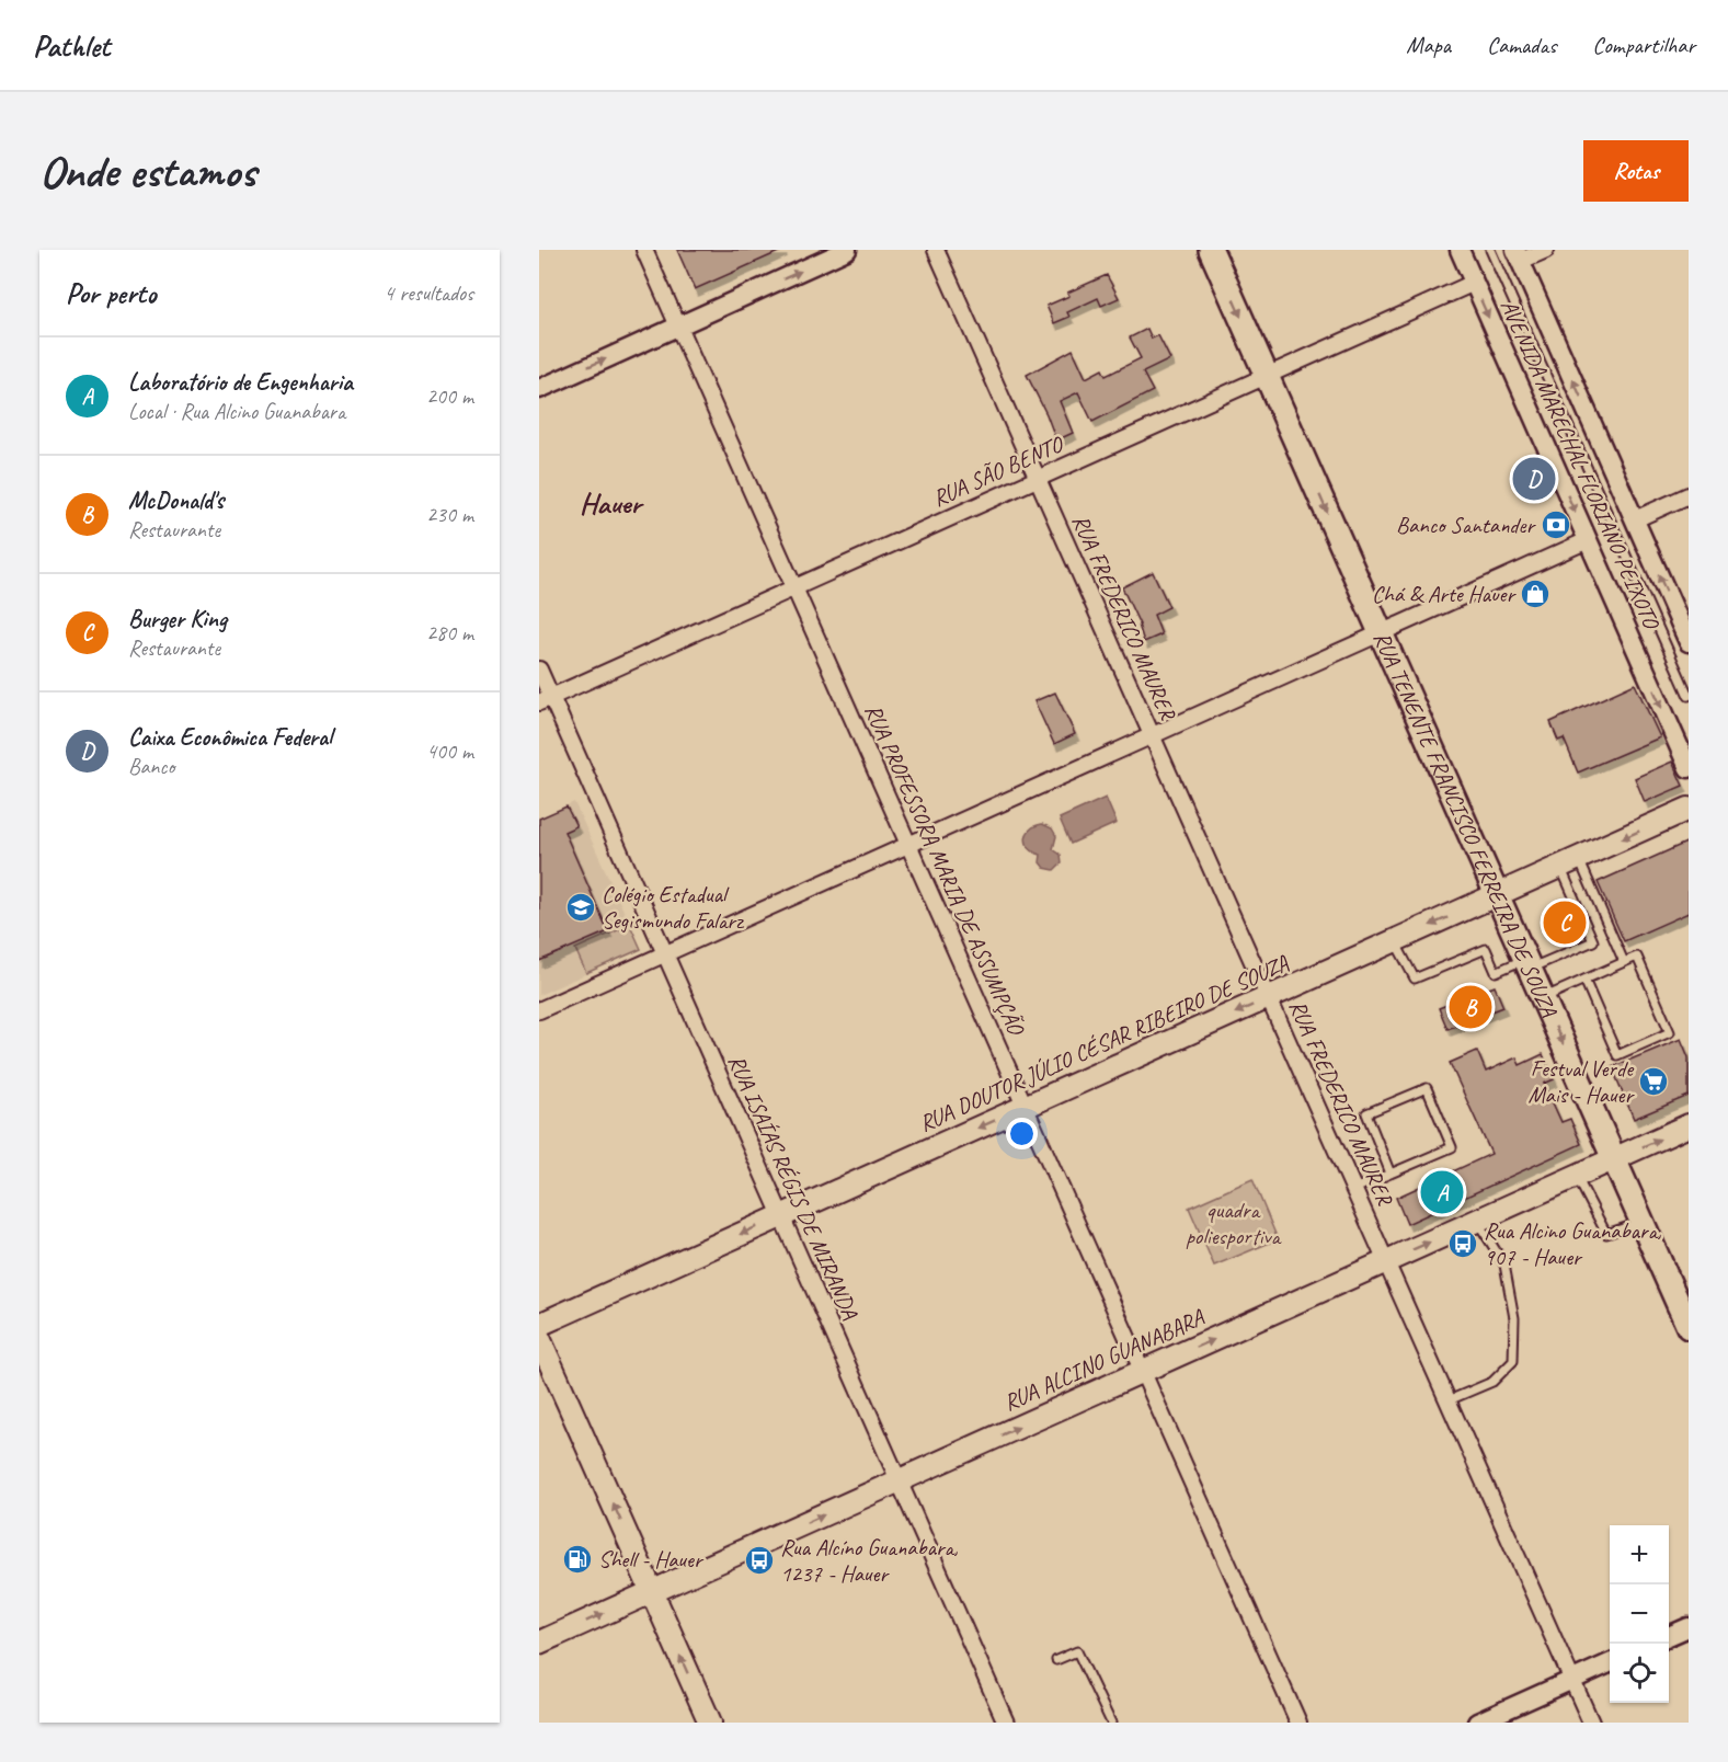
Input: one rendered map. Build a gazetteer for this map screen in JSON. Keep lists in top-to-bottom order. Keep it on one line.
{"streets":{"main road":["RUA TENENTE FRANCISCO FERREIRA DE SOUZA","RUA DOUTOR JÚLIO CÉSAR RIBEIRO DE SOUZA","RUA ALCINO GUANABARA"],"street":["AVENIDA MARECHAL FLORIANO PEIXOTO","RUA SÃO BENTO","RUA FREDERICO MAURER","RUA PROFESSORA MARIA DE ASSUMPÇÃO","RUA ISAÍAS RÉGIS DE MIRANDA"]},"crossings":[["AVENIDA MARECHAL FLORIANO PEIXOTO","RUA SÃO BENTO"],["RUA SÃO BENTO","RUA FREDERICO MAURER"],["RUA SÃO BENTO","RUA TENENTE FRANCISCO FERREIRA DE SOUZA"],["RUA SÃO BENTO","RUA PROFESSORA MARIA DE ASSUMPÇÃO"],["RUA SÃO BENTO","RUA ISAÍAS RÉGIS DE MIRANDA"],["RUA FREDERICO MAURER","RUA DOUTOR JÚLIO CÉSAR RIBEIRO DE SOUZA"],["RUA FREDERICO MAURER","RUA ALCINO GUANABARA"],["RUA TENENTE FRANCISCO FERREIRA DE SOUZA","RUA DOUTOR JÚLIO CÉSAR RIBEIRO DE SOUZA"],["RUA TENENTE FRANCISCO FERREIRA DE SOUZA","RUA ALCINO GUANABARA"],["RUA PROFESSORA MARIA DE ASSUMPÇÃO","RUA DOUTOR JÚLIO CÉSAR RIBEIRO DE SOUZA"],["RUA PROFESSORA MARIA DE ASSUMPÇÃO","RUA ALCINO GUANABARA"],["RUA DOUTOR JÚLIO CÉSAR RIBEIRO DE SOUZA","RUA ISAÍAS RÉGIS DE MIRANDA"],["RUA ISAÍAS RÉGIS DE MIRANDA","RUA ALCINO GUANABARA"]],"one_way":["RUA TENENTE FRANCISCO FERREIRA DE SOUZA","RUA DOUTOR JÚLIO CÉSAR RIBEIRO DE SOUZA","RUA ALCINO GUANABARA"],"districts":["Hauer"],"parks":["quadra poliesportiva"],"places":{"bank":["Banco Santander"],"shop":["Chá & Arte Hauer"],"school or university":["Colégio Estadual Segismundo Falarz"],"supermarket":["Festval Verde Mais - Hauer"],"bus stop":["Rua Alcino Guanabara, 907 - Hauer","Rua Alcíno Guanabara, 1237 - Hauer"],"fuel station":["Shell - Hauer"]},"page":{"header":"Pathlet","nav":["Mapa","Camadas","Compartilhar"],"buttons":"Rotas","title":"Onde estamos","heading":["Por perto","4 resultados"],"list":[{"mark":"A","name":"Laboratório de Engenharia","note":"Local · Rua Alcino Guanabara","value":"200 m"},{"mark":"B","name":"McDonald's","note":"Restaurante","value":"230 m"},{"mark":"C","name":"Burger King","note":"Restaurante","value":"280 m"},{"mark":"D","name":"Caixa Econômica Federal","note":"Banco","value":"400 m"}],"pins":["D","C","B","A"],"map_buttons":["+","−"]}}
